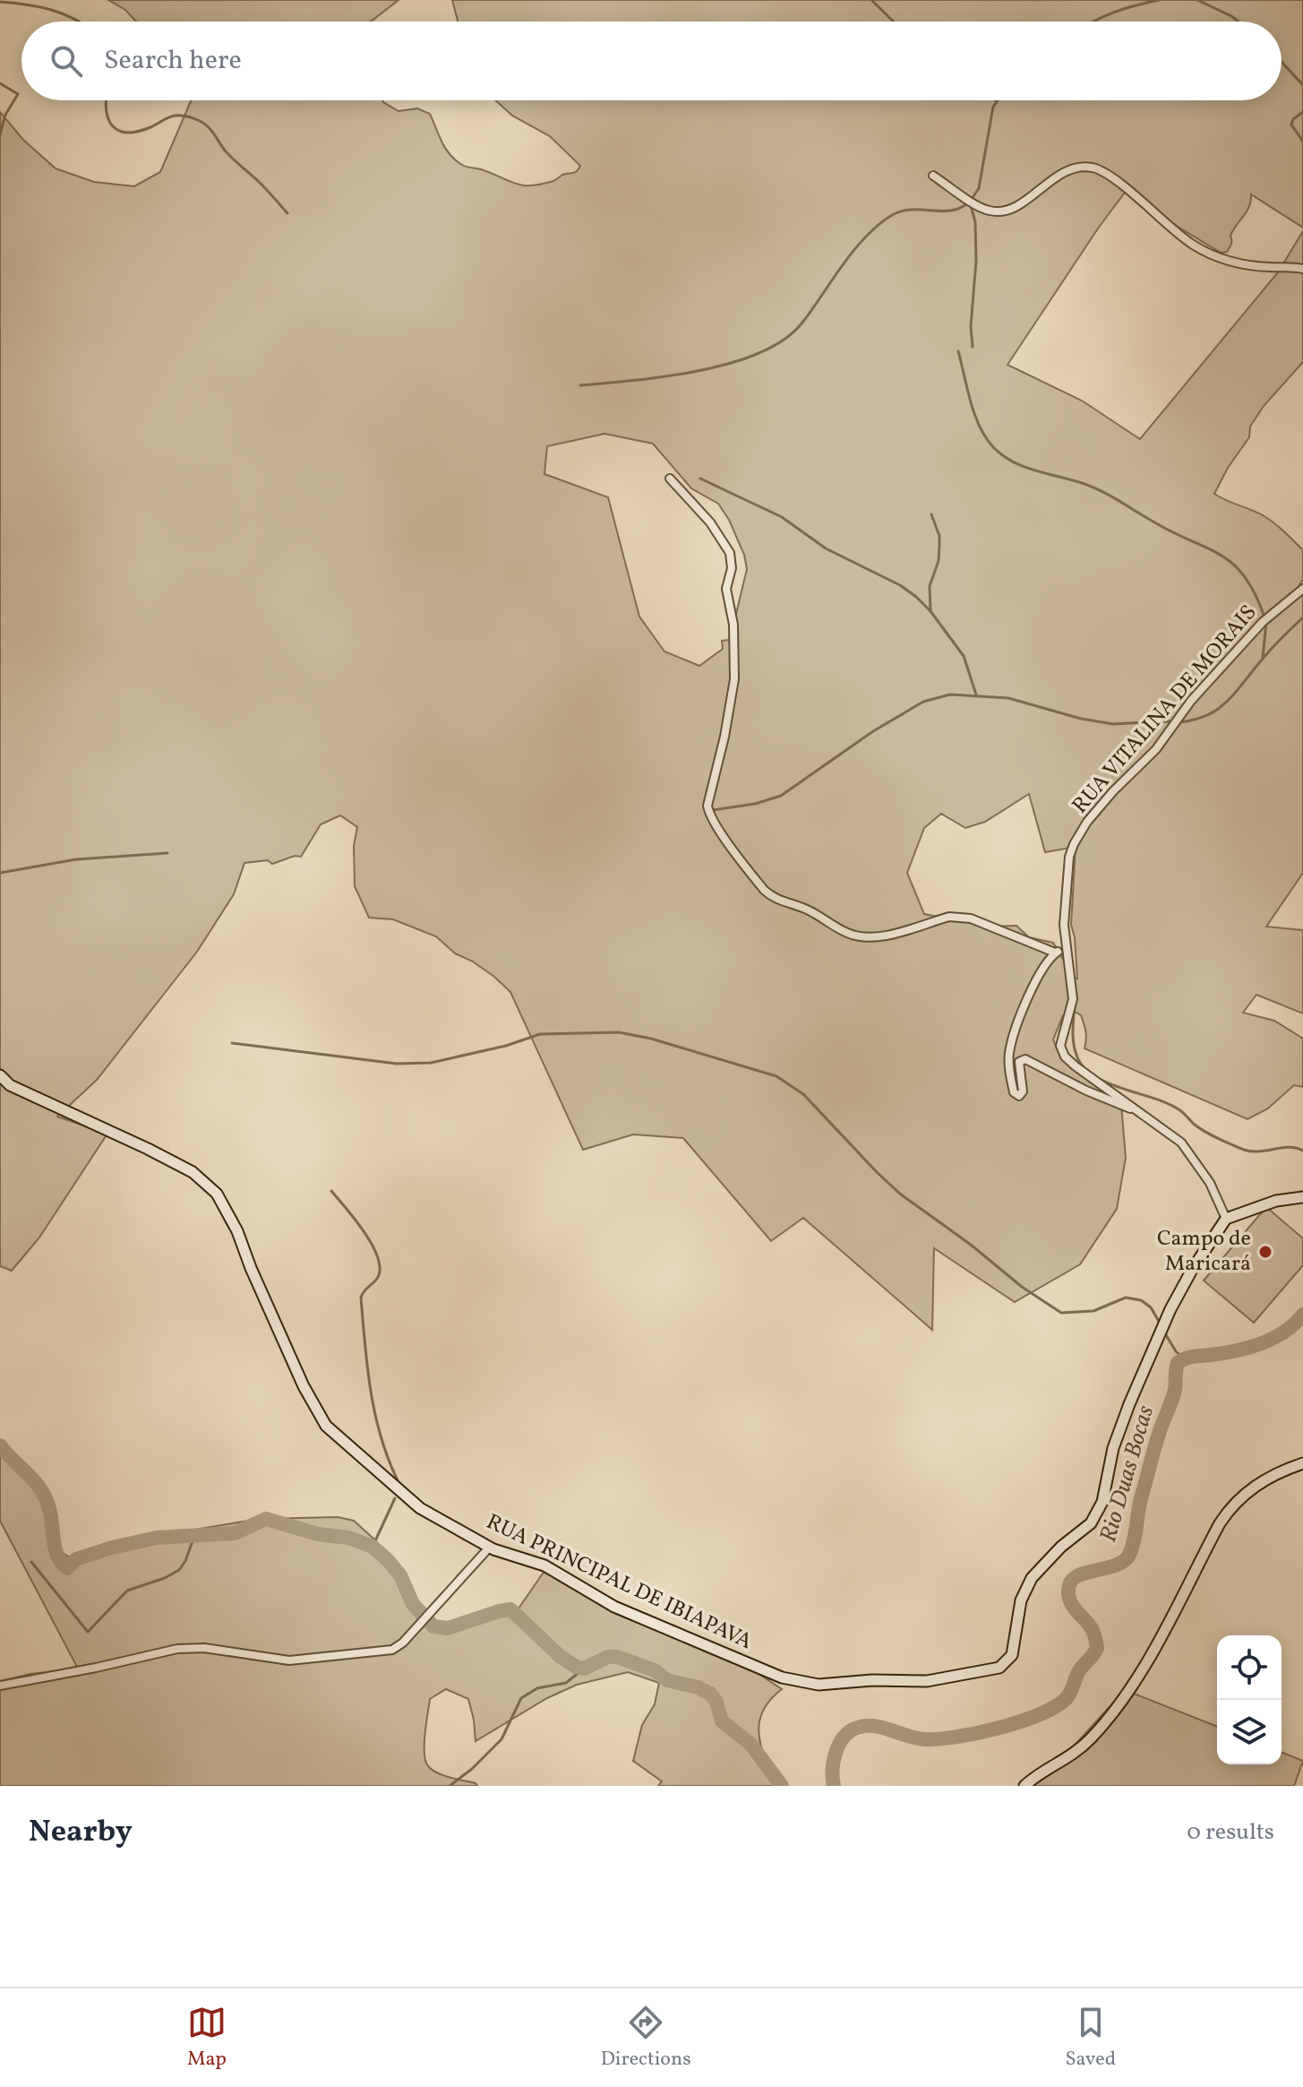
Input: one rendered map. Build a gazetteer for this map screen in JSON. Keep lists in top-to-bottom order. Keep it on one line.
{"streets":{"street":["RUA VITALINA DE MORAIS","RUA PRINCIPAL DE IBIAPAVA"]},"crossings":[["RUA VITALINA DE MORAIS","RUA PRINCIPAL DE IBIAPAVA"]],"water":["Rio Duas Bocas"],"places":["Campo de Maricará"],"page":{"search":"Search here","heading":["Nearby","0 results"],"nav":["Map","Directions","Saved"]}}
